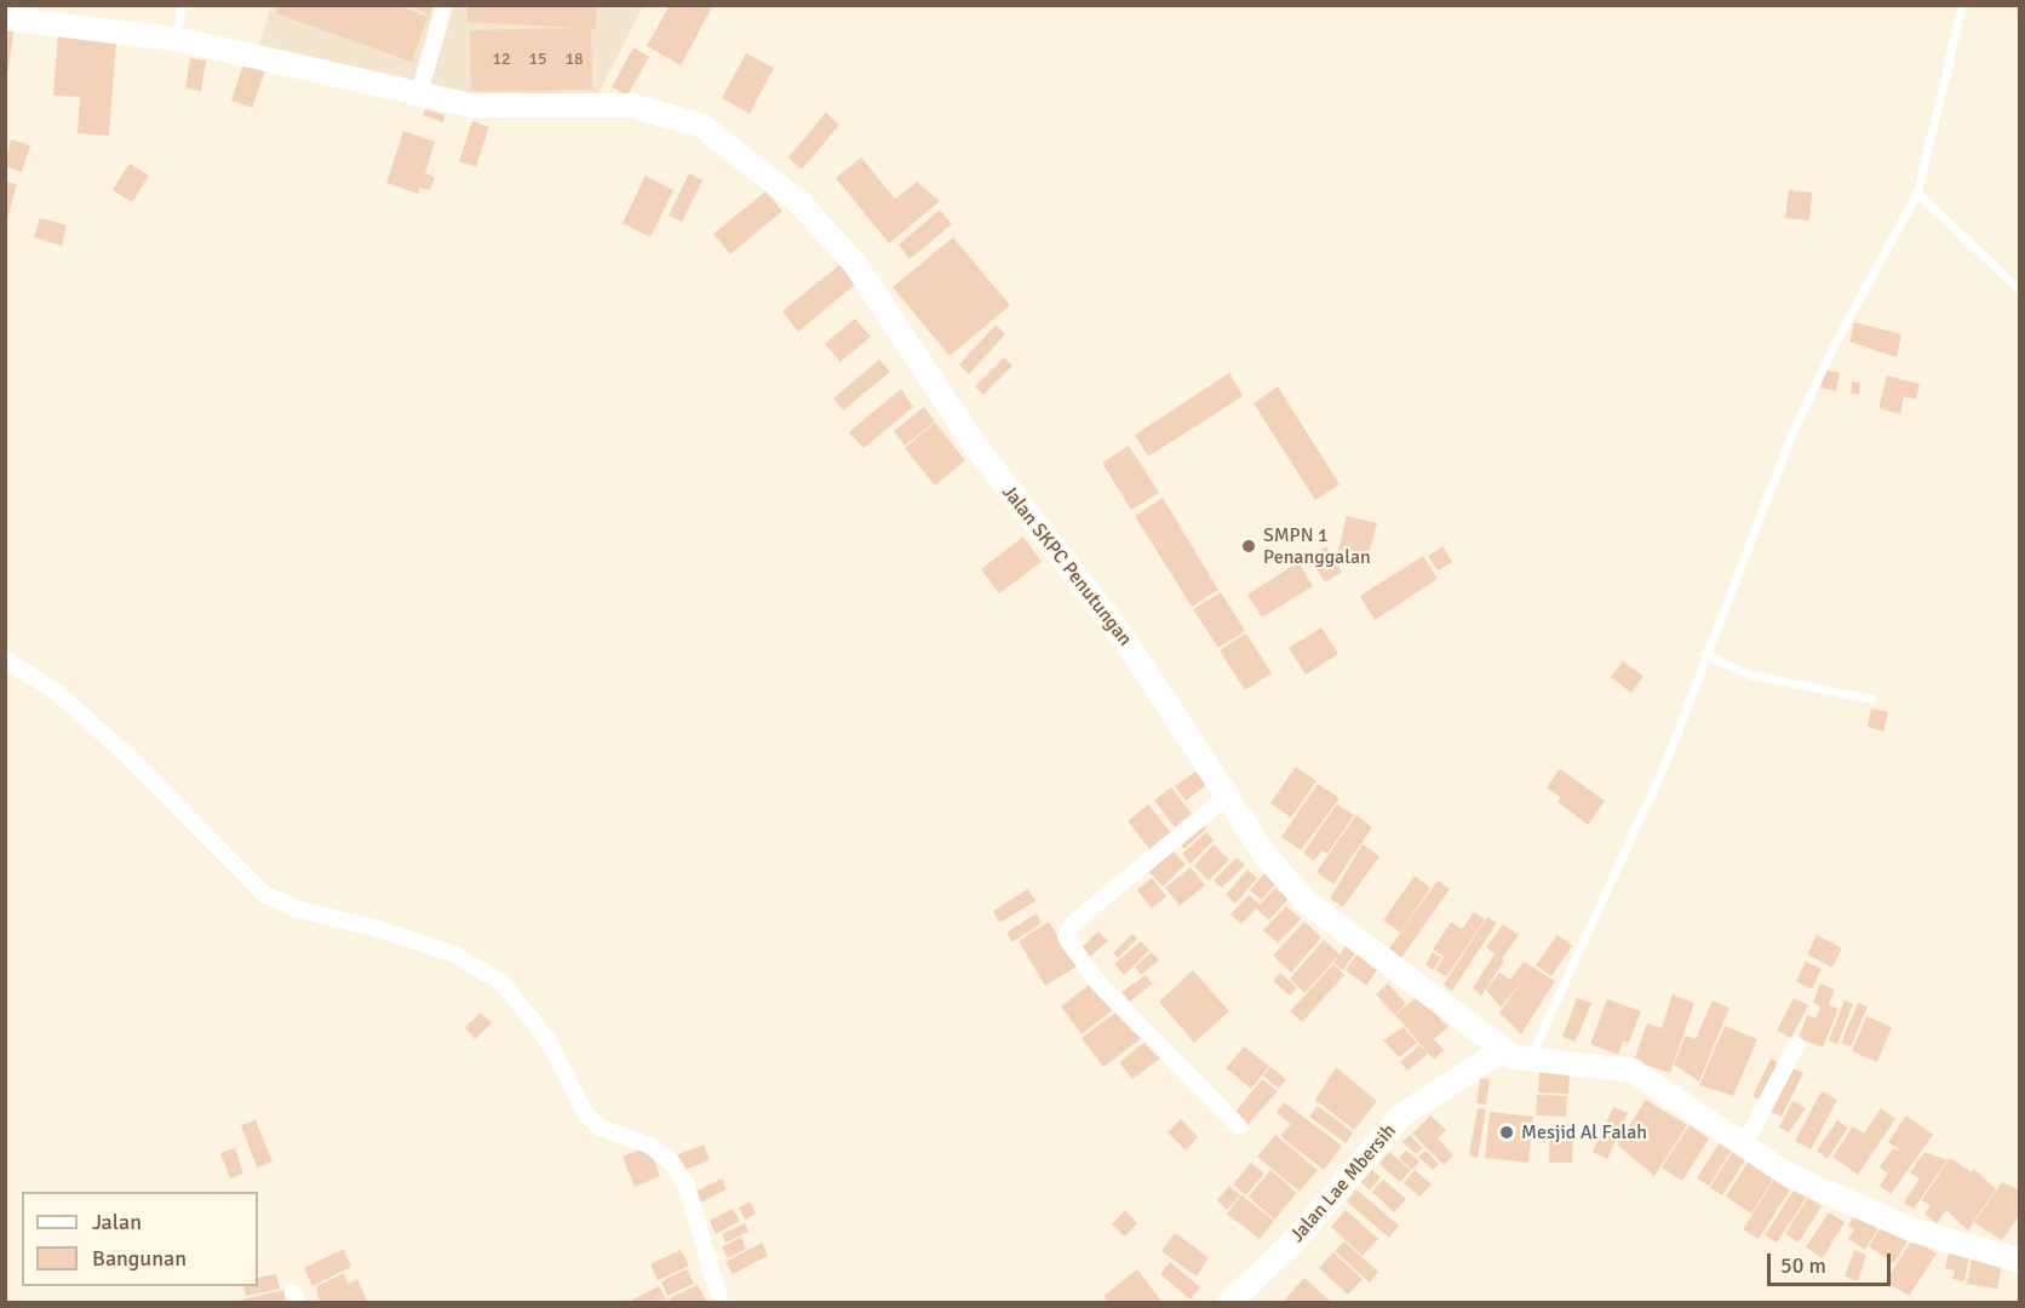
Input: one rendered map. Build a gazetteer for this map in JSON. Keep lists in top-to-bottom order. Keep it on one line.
{"streets":{"street":["Jalan SKPC Penutungan","Jalan Lae Mbersih"]},"crossings":[["Jalan SKPC Penutungan","Jalan Lae Mbersih"]],"places":["SMPN 1 Penanggalan","Mesjid Al Falah"],"house_numbers":["12","15","18"],"legend":["Jalan","Bangunan"],"scale_bar":"50 m"}
